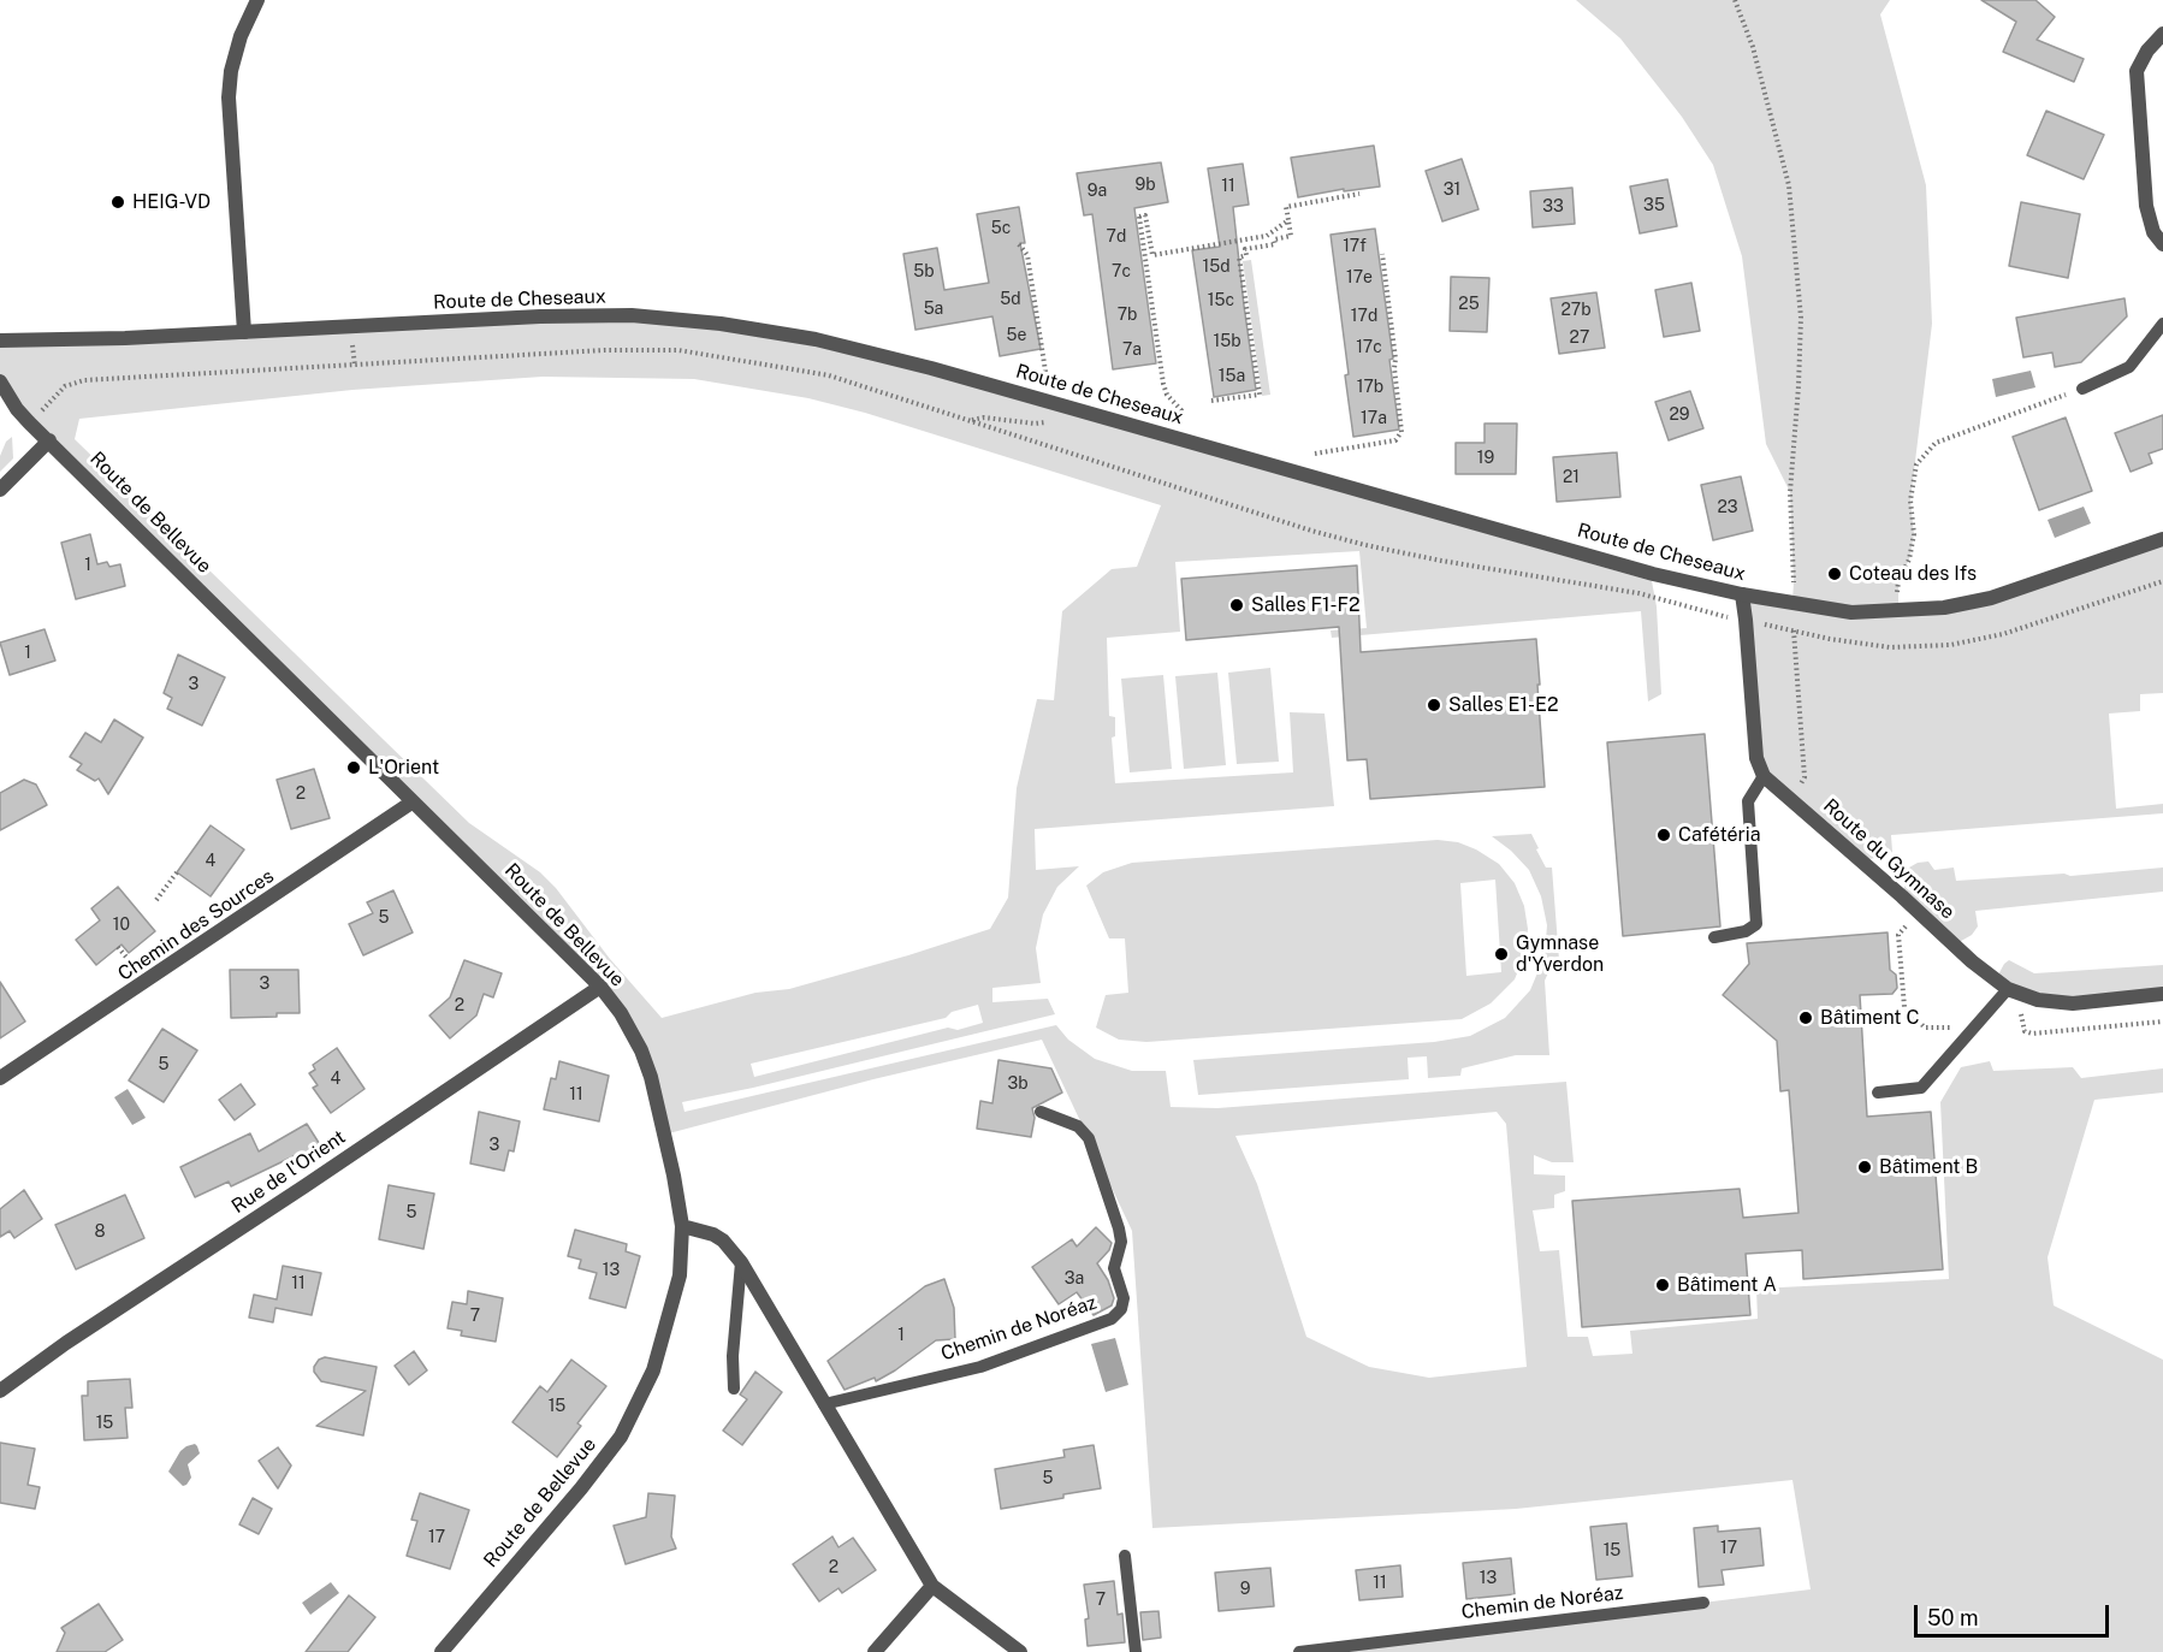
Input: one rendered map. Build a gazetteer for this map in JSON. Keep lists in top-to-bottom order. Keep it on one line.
{"streets":{"street":["Route de Cheseaux","Route de Bellevue","Route du Gymnase","Chemin des Sources","Rue de l'Orient"],"lane":["Chemin de Noréaz"]},"crossings":[["Route de Bellevue","Chemin des Sources"],["Route de Bellevue","Rue de l'Orient"]],"places":["HEIG-VD","Coteau des Ifs","Salles F1-F2","Salles E1-E2","L'Orient","Cafétéria","Gymnase d'Yverdon","Bâtiment C","Bâtiment B","Bâtiment A"],"house_numbers":["9b","11","31","9a","35","33","5c","7d","17f","15d","5b","7c","17e","5d","15c","25","5a","27b","7b","17d","5e","27","15b","17c","7a","15a","17b","29","17a","19","21","23","1","1","3","2","4","5","10","3","2","5","4","3b","11","3","5","8","13","3a","11","7","1","15","15","5","17","17","15","2","13","11","9","7"],"scale_bar":"50 m"}
